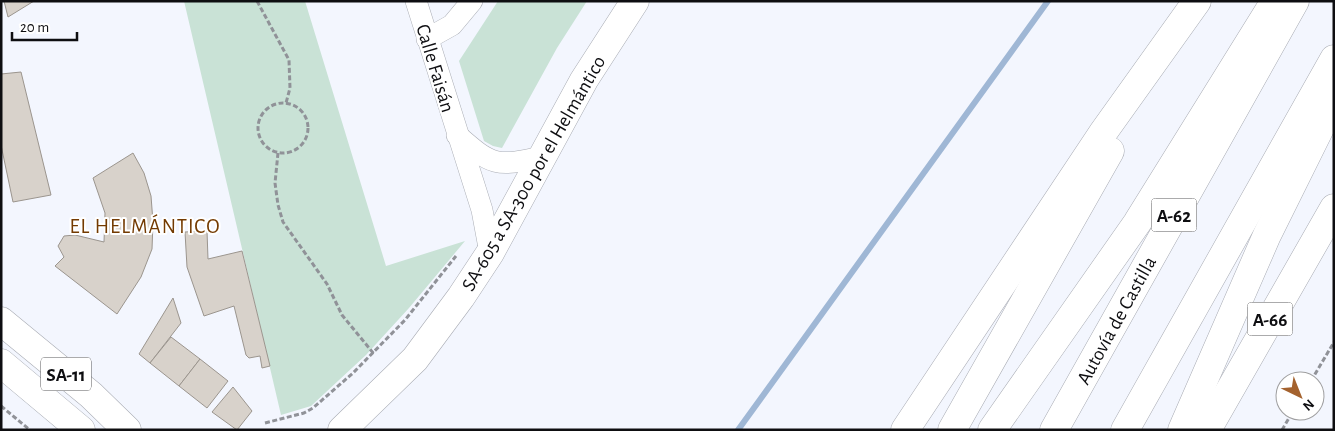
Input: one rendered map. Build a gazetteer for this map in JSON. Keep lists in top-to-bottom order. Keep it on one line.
{"streets":{"main road":["SA-605 a SA-300 por el Helmántico","A-62","A-66","Autovía de Castilla","SA-11"],"street":["Calle Faisán"]},"crossings":[["Calle Faisán","SA-605 a SA-300 por el Helmántico"]],"districts":["EL HELMÁNTICO"],"scale_bar":"20 m","north":"bottom right"}
